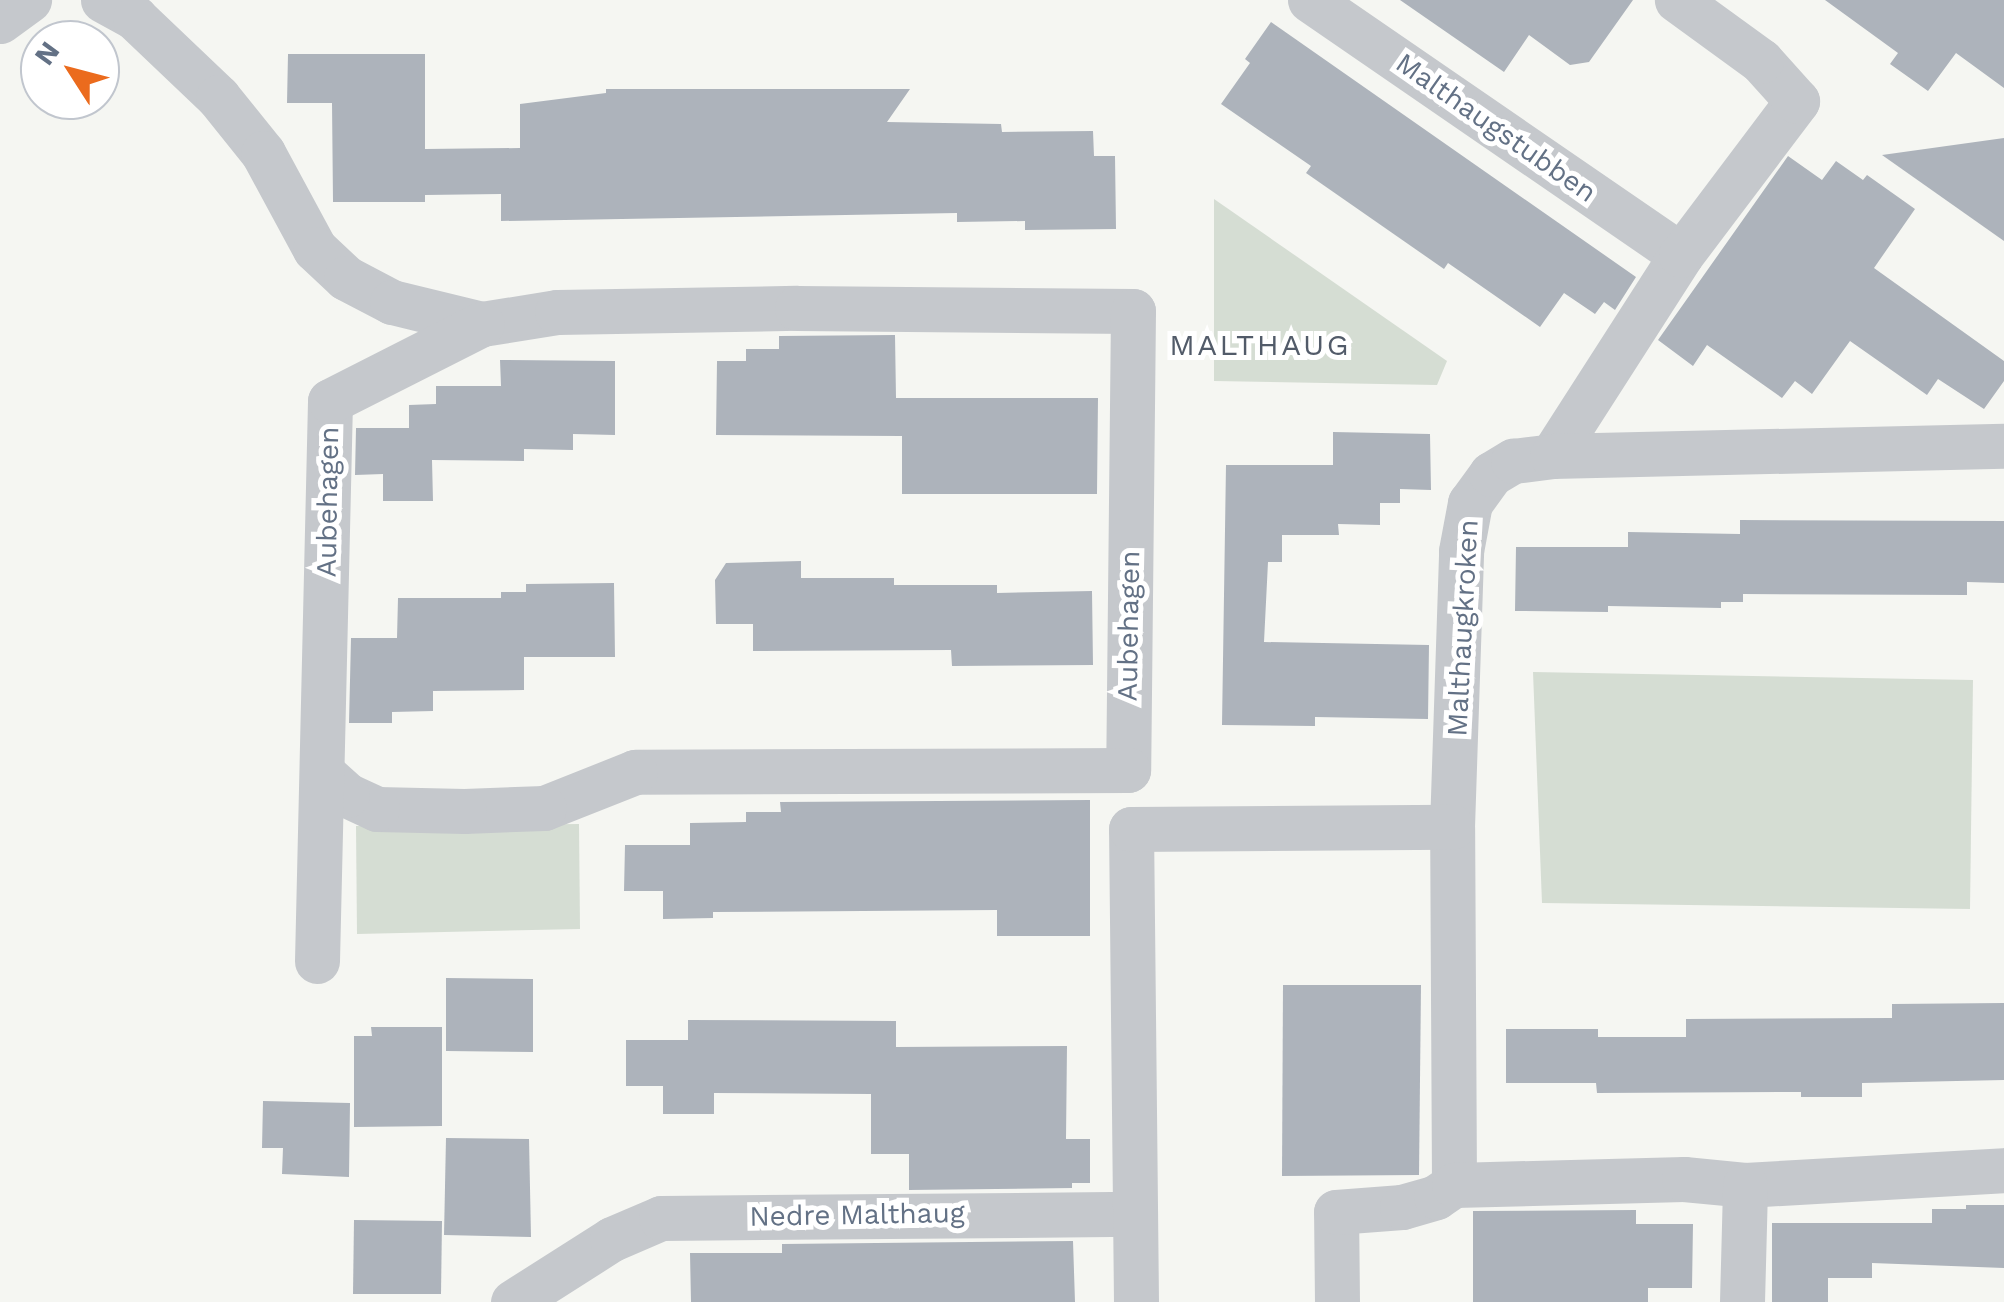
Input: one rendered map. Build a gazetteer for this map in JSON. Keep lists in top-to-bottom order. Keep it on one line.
{"streets":{"street":["Malthaugstubben","Aubehagen","Malthaugkroken","Nedre Malthaug"]},"districts":["MALTHAUG"],"north":"top left"}
